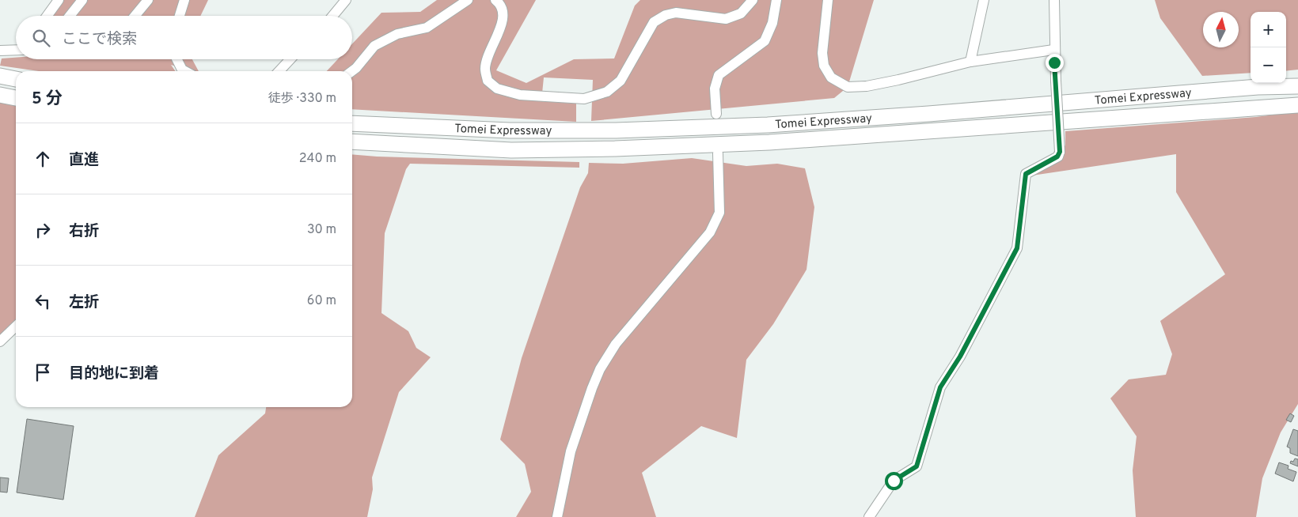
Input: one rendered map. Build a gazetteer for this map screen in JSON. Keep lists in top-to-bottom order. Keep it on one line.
{"streets":{"highway":["Tomei Expressway"]},"north":"top","page":{"map_buttons":["+","−"],"search":"ここで検索","heading":["5 分","徒歩 · 330 m"],"list":[["直進","240 m"],["右折","30 m"],["左折","60 m"],"目的地に到着"]}}
